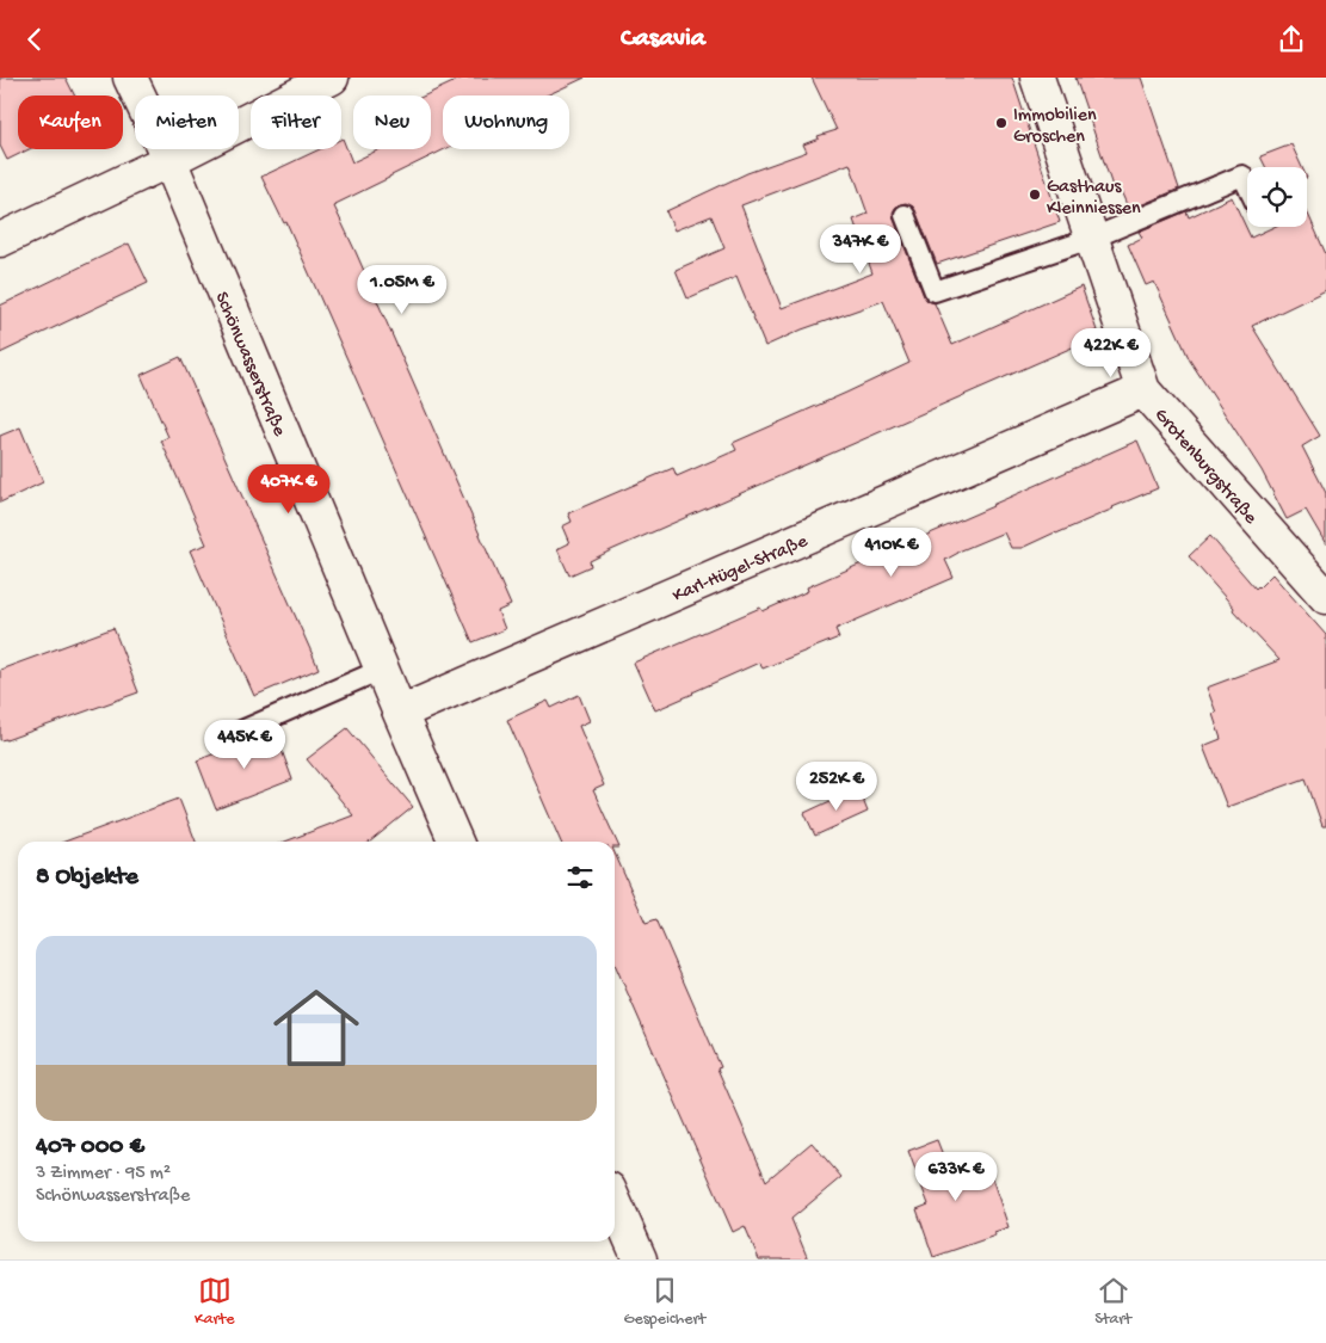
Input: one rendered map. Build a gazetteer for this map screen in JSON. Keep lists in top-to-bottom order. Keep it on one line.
{"streets":{"street":["Schönwasserstraße","Grotenburgstraße","Karl-Hügel-Straße"]},"crossings":[["Schönwasserstraße","Karl-Hügel-Straße"],["Grotenburgstraße","Karl-Hügel-Straße"]],"places":["Immobilien Groschen","Gasthaus Kleinniessen"],"page":{"header":"Casavia","chip":["Kaufen","Mieten","Filter","Neu","Wohnung"],"price":["347K €","1.05M €","422K €","407K €","410K €","445K €","252K €","633K €"],"heading":"8 Objekte","list":[{"name":"407 000 €","note":"3 Zimmer · 95 m² · Schönwasserstraße"}],"tabs":["Karte","Gespeichert","Start"]}}
